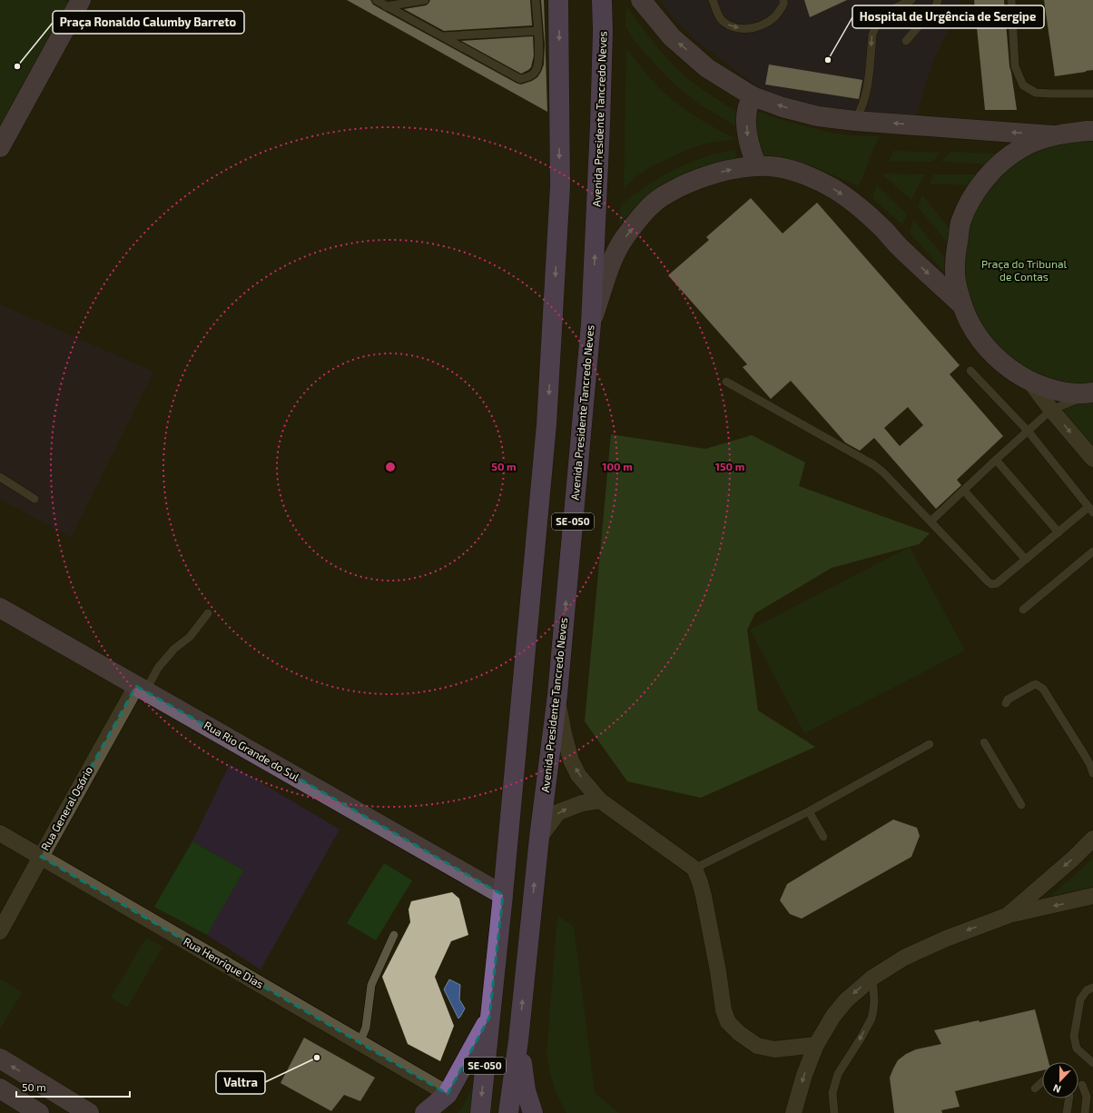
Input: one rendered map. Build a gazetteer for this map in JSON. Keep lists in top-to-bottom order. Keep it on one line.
{"streets":{"main road":["Avenida Presidente Tancredo Neves","SE-050"],"street":["Rua Rio Grande do Sul","Rua General Osório","Rua Henrique Dias"]},"crossings":[["Avenida Presidente Tancredo Neves","SE-050"],["SE-050","Rua Rio Grande do Sul"],["Rua Rio Grande do Sul","Rua General Osório"],["Rua General Osório","Rua Henrique Dias"]],"parks":["Praça do Tribunal de Contas"],"places":["Hospital de Urgência de Sergipe","Praça Ronaldo Calumby Barreto","Valtra"],"scale_bar":"50 m","north":"bottom","rings":["50 m","100 m","150 m"]}
